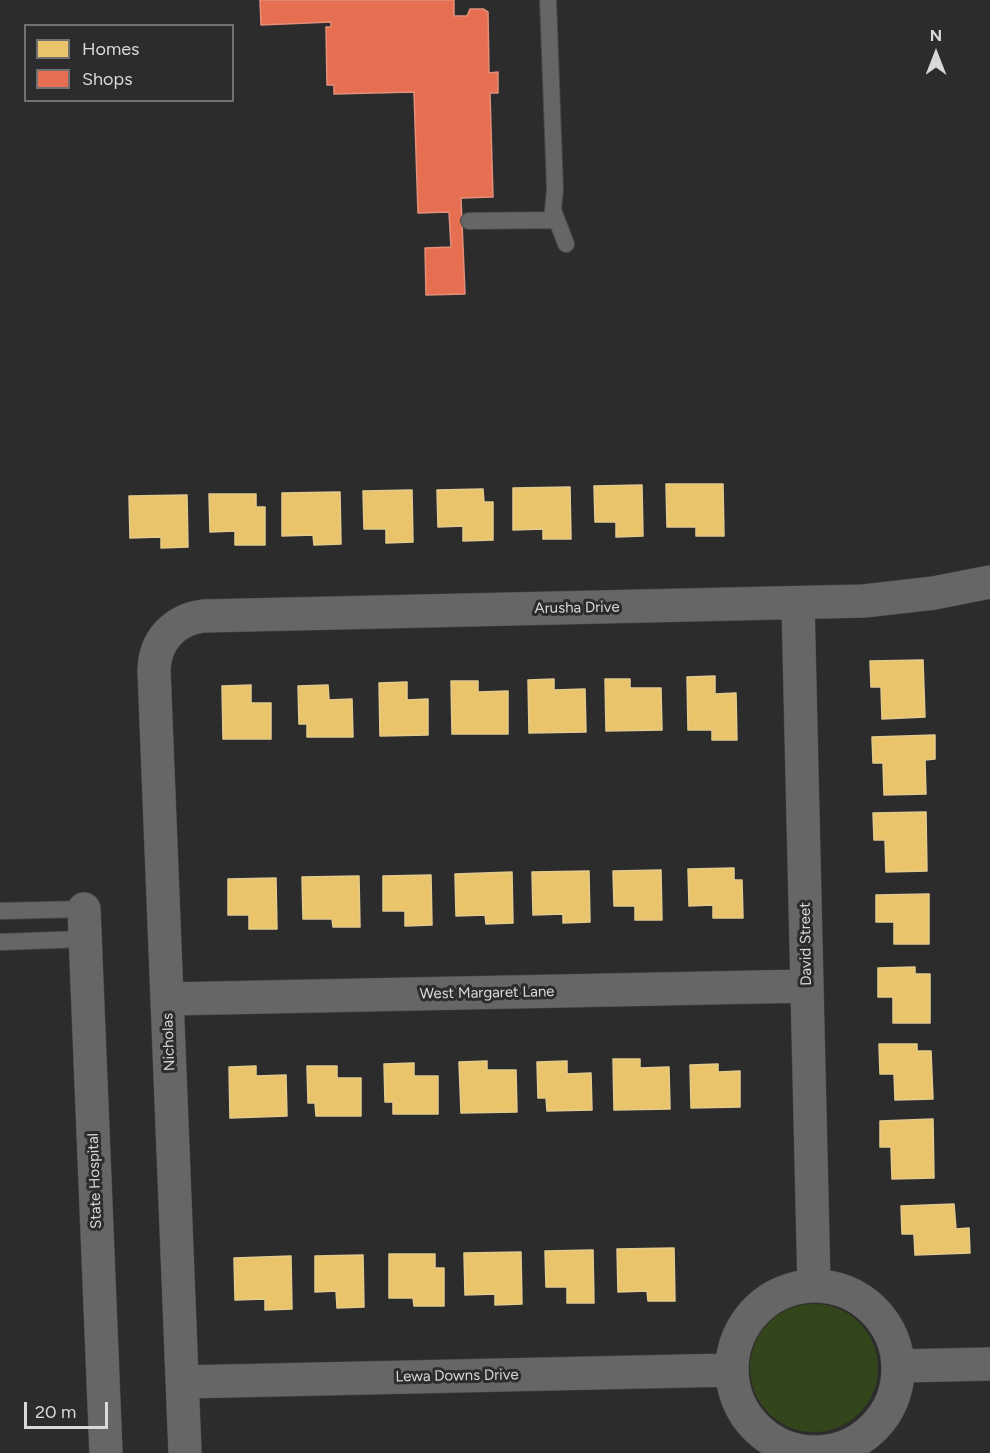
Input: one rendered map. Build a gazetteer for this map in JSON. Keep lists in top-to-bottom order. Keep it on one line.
{"streets":{"street":["Arusha Drive","David Street","West Margaret Lane","Nicholas","State Hospital","Lewa Downs Drive"]},"crossings":[["Arusha Drive","David Street"],["Arusha Drive","Nicholas"],["David Street","West Margaret Lane"],["David Street","Lewa Downs Drive"],["West Margaret Lane","Nicholas"],["Nicholas","Lewa Downs Drive"]],"legend":["Homes","Shops"],"scale_bar":"20 m","north":"top"}
